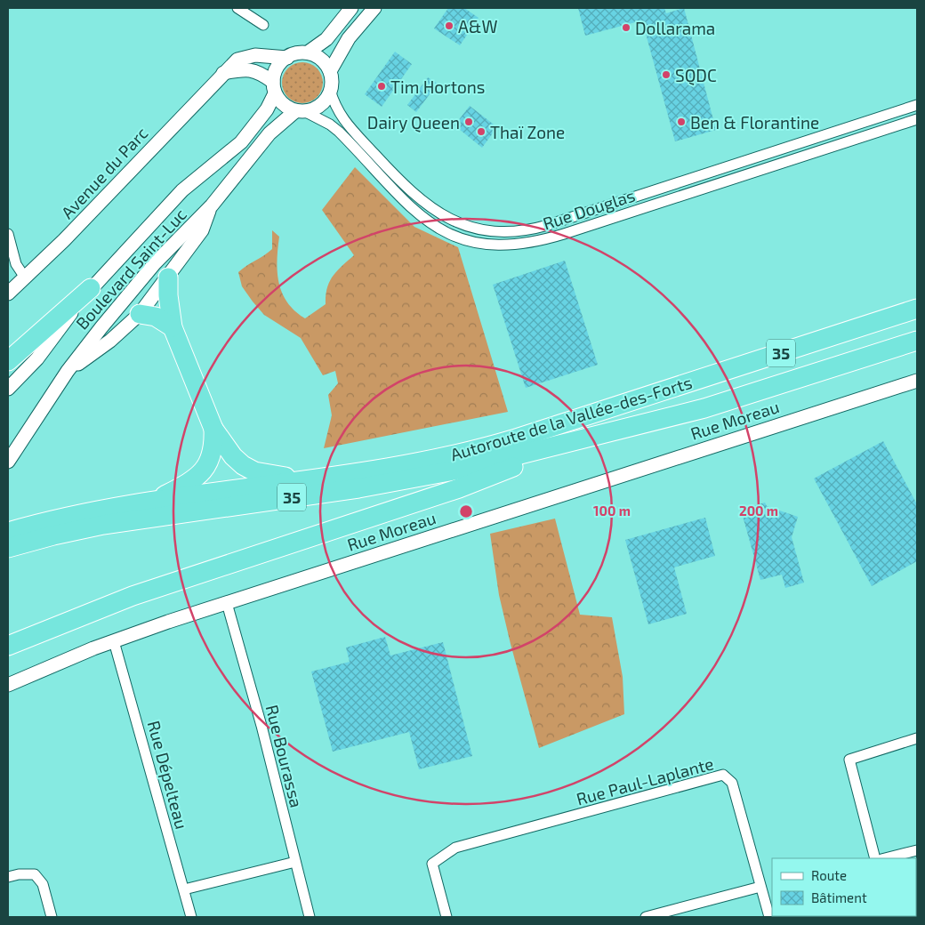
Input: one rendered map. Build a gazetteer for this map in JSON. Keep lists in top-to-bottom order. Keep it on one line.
{"streets":{"highway":["35","Autoroute de la Vallée-des-Forts"],"street":["Avenue du Parc","Rue Douglas","Boulevard Saint-Luc","Rue Moreau","Rue Bourassa","Rue Dépelteau","Rue Paul-Laplante"]},"crossings":[["Avenue du Parc","Rue Douglas"],["Avenue du Parc","Boulevard Saint-Luc"],["Rue Douglas","Boulevard Saint-Luc"],["Rue Moreau","Rue Bourassa"],["Rue Moreau","Rue Dépelteau"]],"places":["A&W","Dollarama","SQDC","Tim Hortons","Dairy Queen","Ben & Florantine","Thaï Zone"],"legend":["Route","Bâtiment"],"rings":["100 m","200 m"]}
